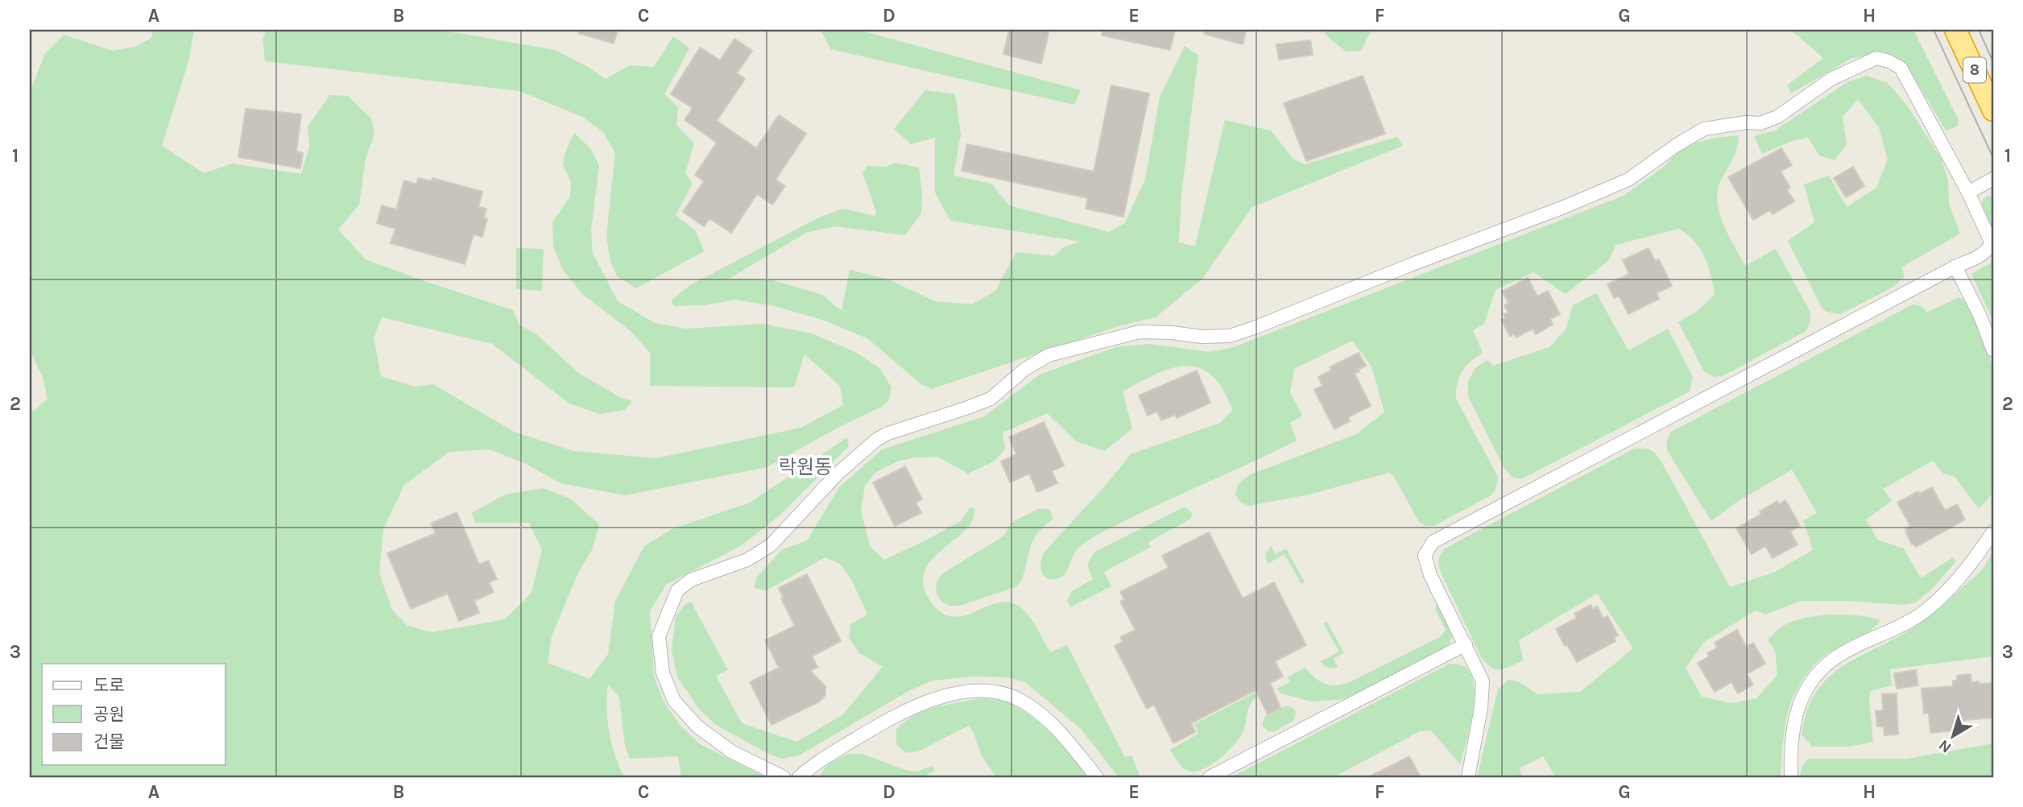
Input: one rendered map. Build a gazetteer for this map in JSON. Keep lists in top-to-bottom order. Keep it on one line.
{"streets":{"highway":["8"]},"districts":["락원동"],"legend":["도로","공원","건물"],"north":"bottom left","grid":{"columns":["A","B","C","D","E","F","G","H"],"rows":["1","2","3"]}}
